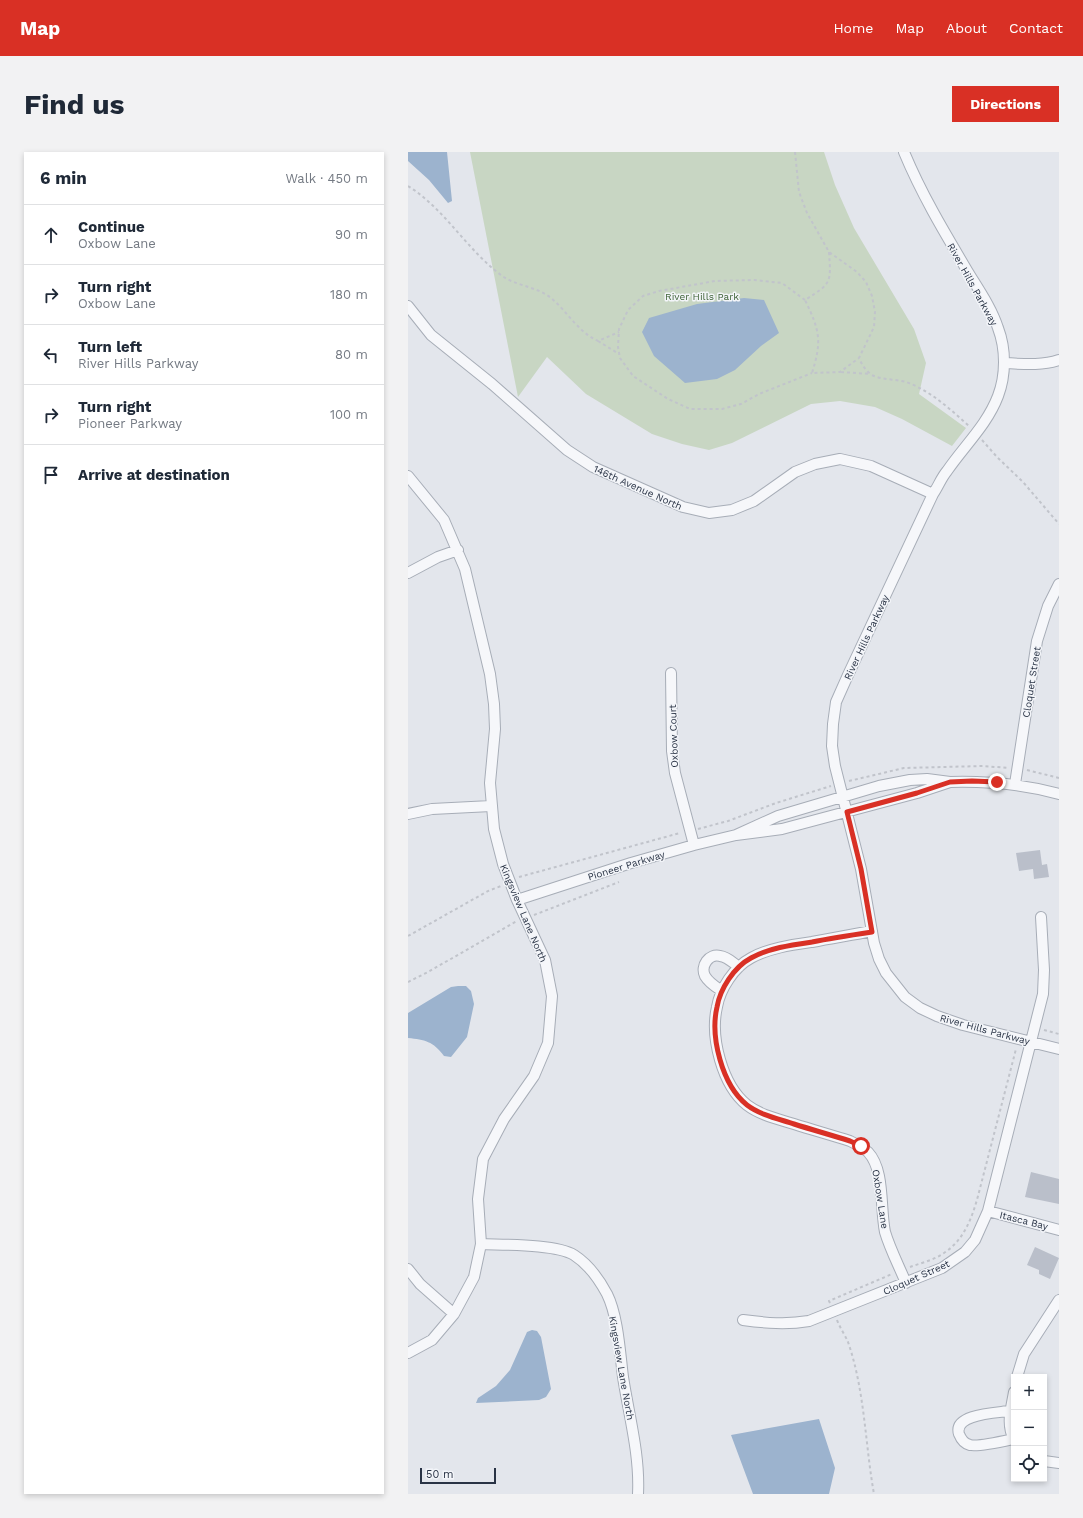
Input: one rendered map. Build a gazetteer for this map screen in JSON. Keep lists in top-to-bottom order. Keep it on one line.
{"streets":{"street":["River Hills Parkway","146th Avenue North","Cloquet Street","Oxbow Court","Pioneer Parkway","Kingsview Lane North","Oxbow Lane","Itasca Bay"]},"crossings":[["River Hills Parkway","146th Avenue North"],["River Hills Parkway","Cloquet Street"],["River Hills Parkway","Pioneer Parkway"],["River Hills Parkway","Oxbow Lane"],["Cloquet Street","Pioneer Parkway"],["Cloquet Street","Oxbow Lane"],["Cloquet Street","Itasca Bay"],["Oxbow Court","Pioneer Parkway"],["Pioneer Parkway","Kingsview Lane North"]],"parks":["River Hills Park"],"scale_bar":"50 m","page":{"header":"Map","nav":["Home","Map","About","Contact"],"buttons":"Directions","title":"Find us","heading":["6 min","Walk · 450 m"],"list":[["Continue","Oxbow Lane","90 m"],["Turn right","Oxbow Lane","180 m"],["Turn left","River Hills Parkway","80 m"],["Turn right","Pioneer Parkway","100 m"],"Arrive at destination"],"map_buttons":["+","−"],"scale":"50 m"}}
